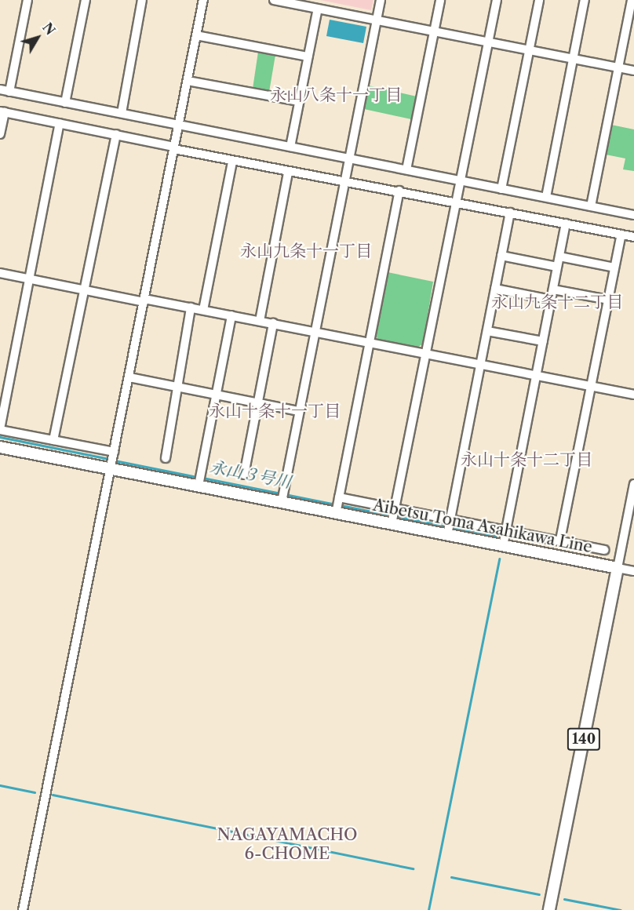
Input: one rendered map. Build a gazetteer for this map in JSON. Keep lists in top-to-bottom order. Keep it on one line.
{"streets":{"main road":["Aibetsu Toma Asahikawa Line","140"]},"crossings":[["Aibetsu Toma Asahikawa Line","140"]],"districts":["永山八条十一丁目","永山九条十一丁目","永山九条十二丁目","永山十条十一丁目","永山十条十二丁目","NAGAYAMACHO 6-CHOME"],"water":["永山３号川"],"north":"top right"}
